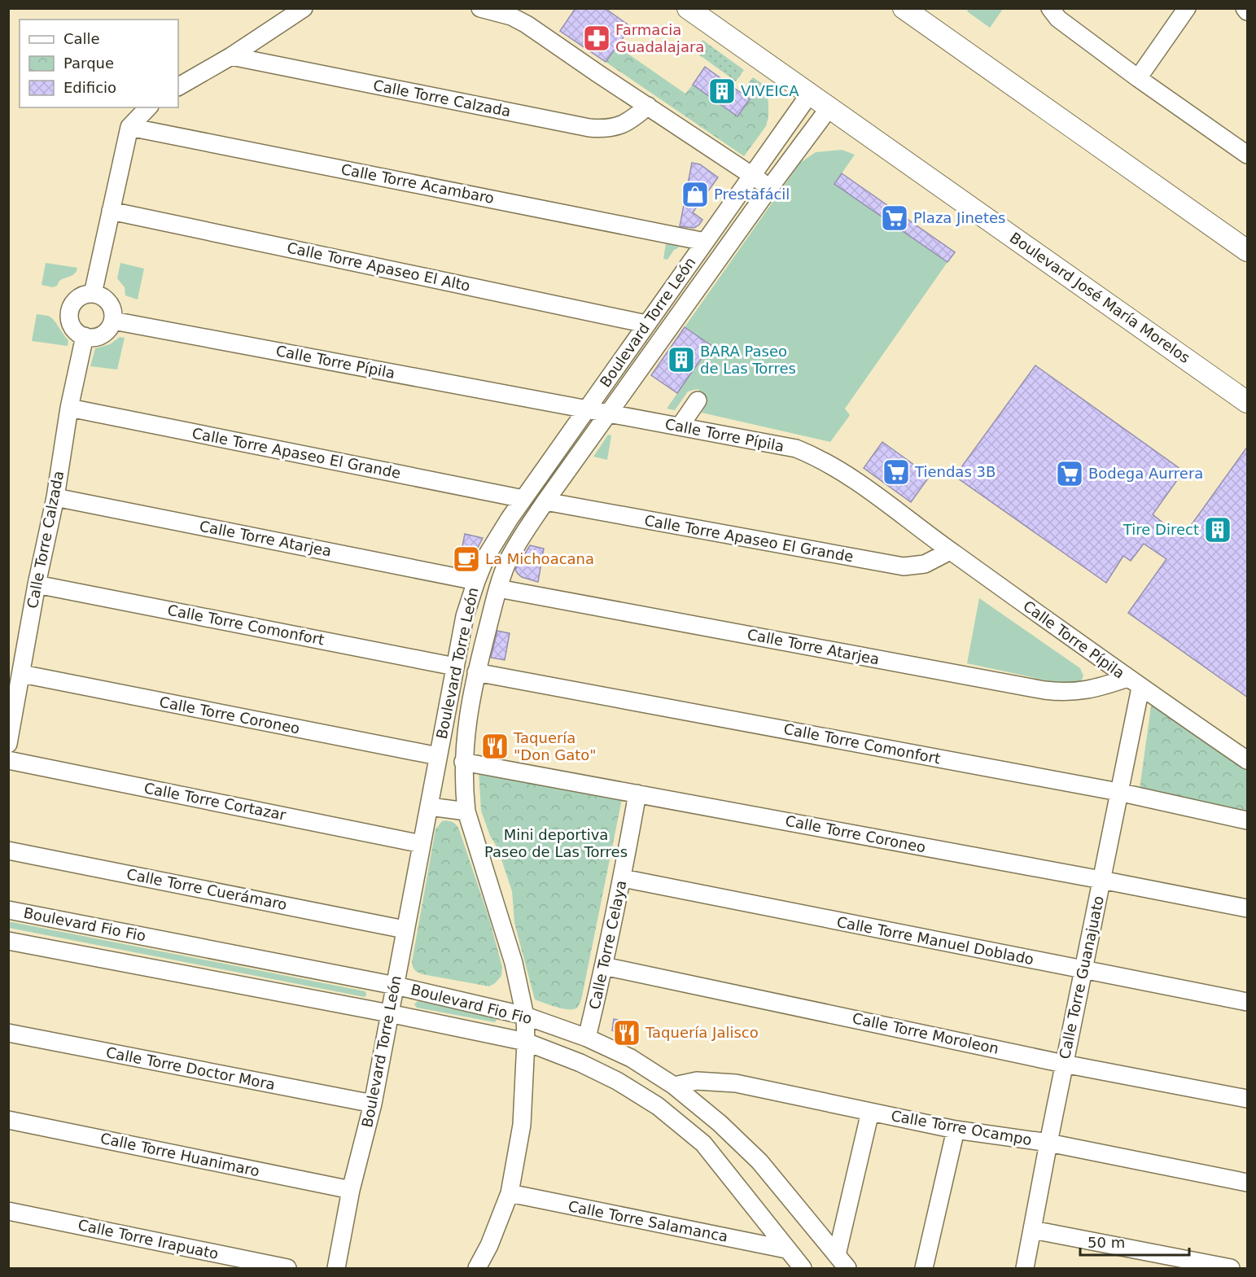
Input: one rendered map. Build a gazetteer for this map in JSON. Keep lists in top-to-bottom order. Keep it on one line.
{"streets":{"main road":["Boulevard José María Morelos"],"street":["Calle Torre Calzada","Calle Torre Acambaro","Calle Torre Apaseo El Alto","Boulevard Torre León","Calle Torre Pípila","Calle Torre Apaseo El Grande","Calle Torre Atarjea","Calle Torre Comonfort","Calle Torre Coroneo","Calle Torre Cortazar","Calle Torre Cuerámaro","Boulevard Fio Fio","Calle Torre Manuel Doblado","Calle Torre Celaya","Calle Torre Guanajuato","Calle Torre Moroleon","Calle Torre Doctor Mora","Calle Torre Ocampo","Calle Torre Huanimaro","Calle Torre Salamanca","Calle Torre Irapuato"]},"crossings":[["Calle Torre Calzada","Calle Torre Pípila"],["Calle Torre Calzada","Calle Torre Apaseo El Grande"],["Calle Torre Calzada","Calle Torre Atarjea"],["Calle Torre Calzada","Calle Torre Comonfort"],["Calle Torre Calzada","Calle Torre Coroneo"],["Calle Torre Acambaro","Boulevard Torre León"],["Calle Torre Apaseo El Alto","Boulevard Torre León"],["Boulevard José María Morelos","Boulevard Torre León"],["Boulevard Torre León","Calle Torre Pípila"],["Boulevard Torre León","Calle Torre Apaseo El Grande"],["Boulevard Torre León","Calle Torre Atarjea"],["Boulevard Torre León","Calle Torre Comonfort"],["Boulevard Torre León","Calle Torre Coroneo"],["Boulevard Torre León","Calle Torre Cortazar"],["Boulevard Torre León","Calle Torre Cuerámaro"],["Boulevard Torre León","Boulevard Fio Fio"],["Boulevard Torre León","Calle Torre Doctor Mora"],["Boulevard Torre León","Calle Torre Huanimaro"],["Boulevard Torre León","Calle Torre Salamanca"],["Calle Torre Pípila","Calle Torre Apaseo El Grande"],["Calle Torre Pípila","Calle Torre Atarjea"],["Calle Torre Pípila","Calle Torre Guanajuato"],["Calle Torre Atarjea","Calle Torre Guanajuato"],["Calle Torre Comonfort","Calle Torre Guanajuato"],["Calle Torre Coroneo","Calle Torre Celaya"],["Calle Torre Coroneo","Calle Torre Guanajuato"],["Boulevard Fio Fio","Calle Torre Celaya"],["Boulevard Fio Fio","Calle Torre Ocampo"],["Boulevard Fio Fio","Calle Torre Salamanca"],["Calle Torre Manuel Doblado","Calle Torre Celaya"],["Calle Torre Manuel Doblado","Calle Torre Guanajuato"],["Calle Torre Celaya","Calle Torre Moroleon"],["Calle Torre Guanajuato","Calle Torre Moroleon"],["Calle Torre Guanajuato","Calle Torre Ocampo"]],"parks":["Mini deportiva Paseo de Las Torres"],"places":{"pharmacy":["Farmacia Guadalajara"],"building":["VIVEICA","BARA Paseo de Las Torres","Tire Direct"],"shop":["Prestafácil"],"supermarket":["Plaza Jinetes","Tiendas 3B","Bodega Aurrera"],"cafe":["La Michoacana"],"restaurant":["Taquería \"Don Gato\"","Taquería Jalisco"]},"legend":["Calle","Parque","Edificio"],"scale_bar":"50 m"}
